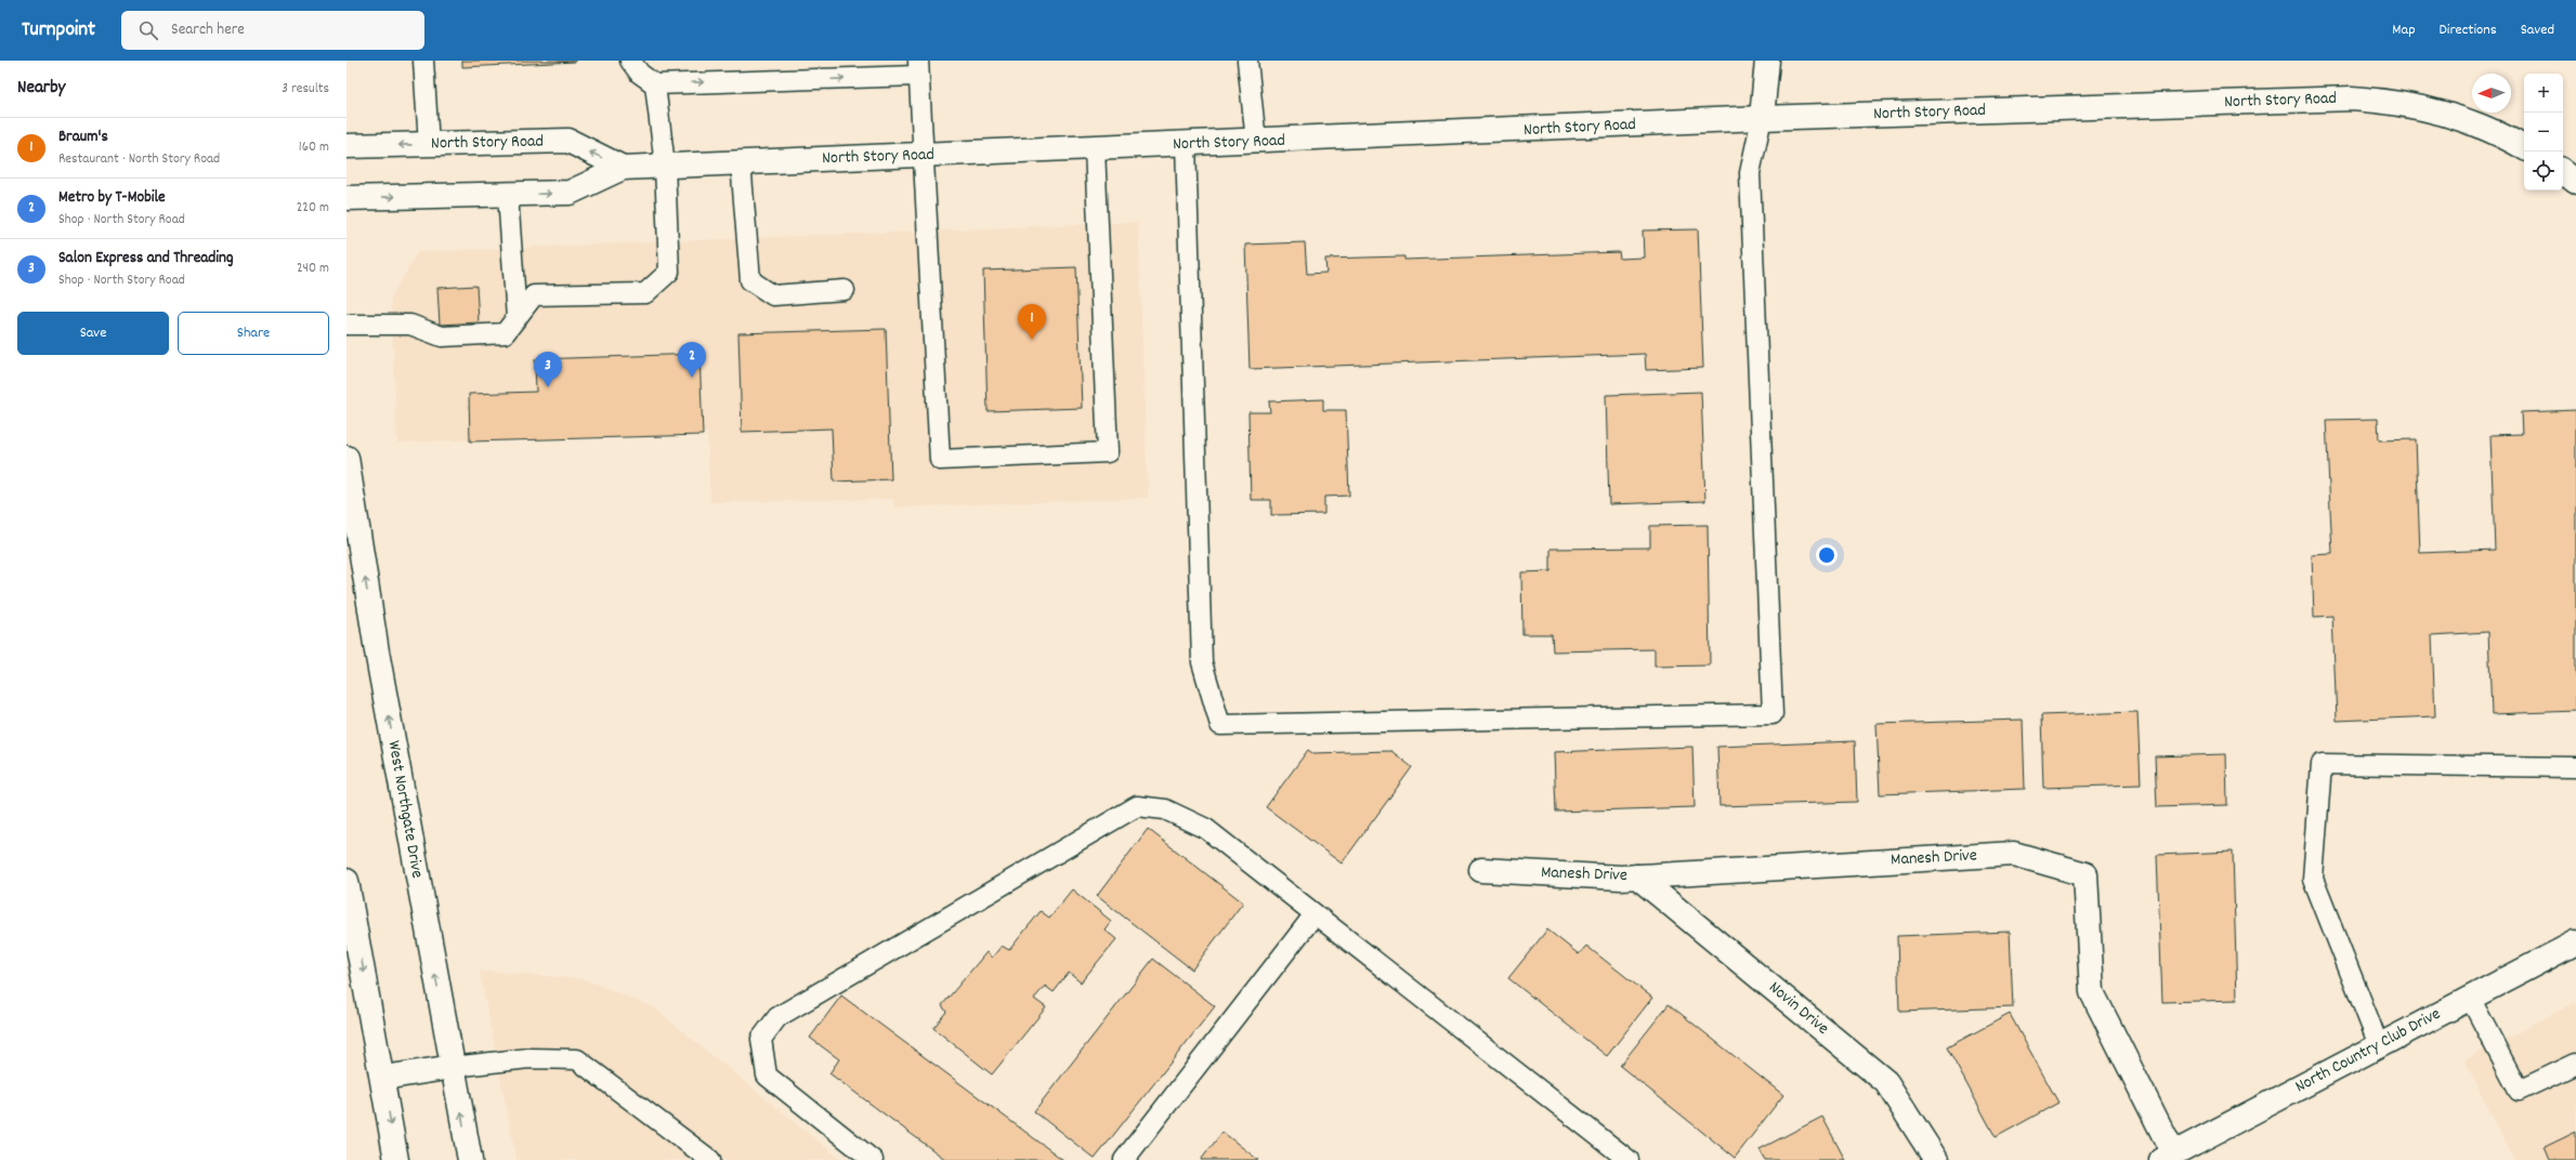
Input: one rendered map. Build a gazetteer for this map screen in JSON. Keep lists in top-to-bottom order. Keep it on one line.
{"streets":{"main road":["North Story Road","West Northgate Drive","Manesh Drive","Novin Drive","North Country Club Drive"]},"crossings":[["Manesh Drive","Novin Drive"],["Manesh Drive","North Country Club Drive"]],"north":"left","page":{"header":"Turnpoint","search":"Search here","nav":["Map","Directions","Saved"],"heading":["Nearby","3 results"],"map_buttons":["+","−"],"list":[{"mark":"1","name":"Braum's","note":"Restaurant · North Story Road","value":"160 m"},{"mark":"2","name":"Metro by T-Mobile","note":"Shop · North Story Road","value":"220 m"},{"mark":"3","name":"Salon Express and Threading","note":"Shop · North Story Road","value":"240 m"}],"buttons":["Save","Share"],"pins":["1","2","3"]}}
